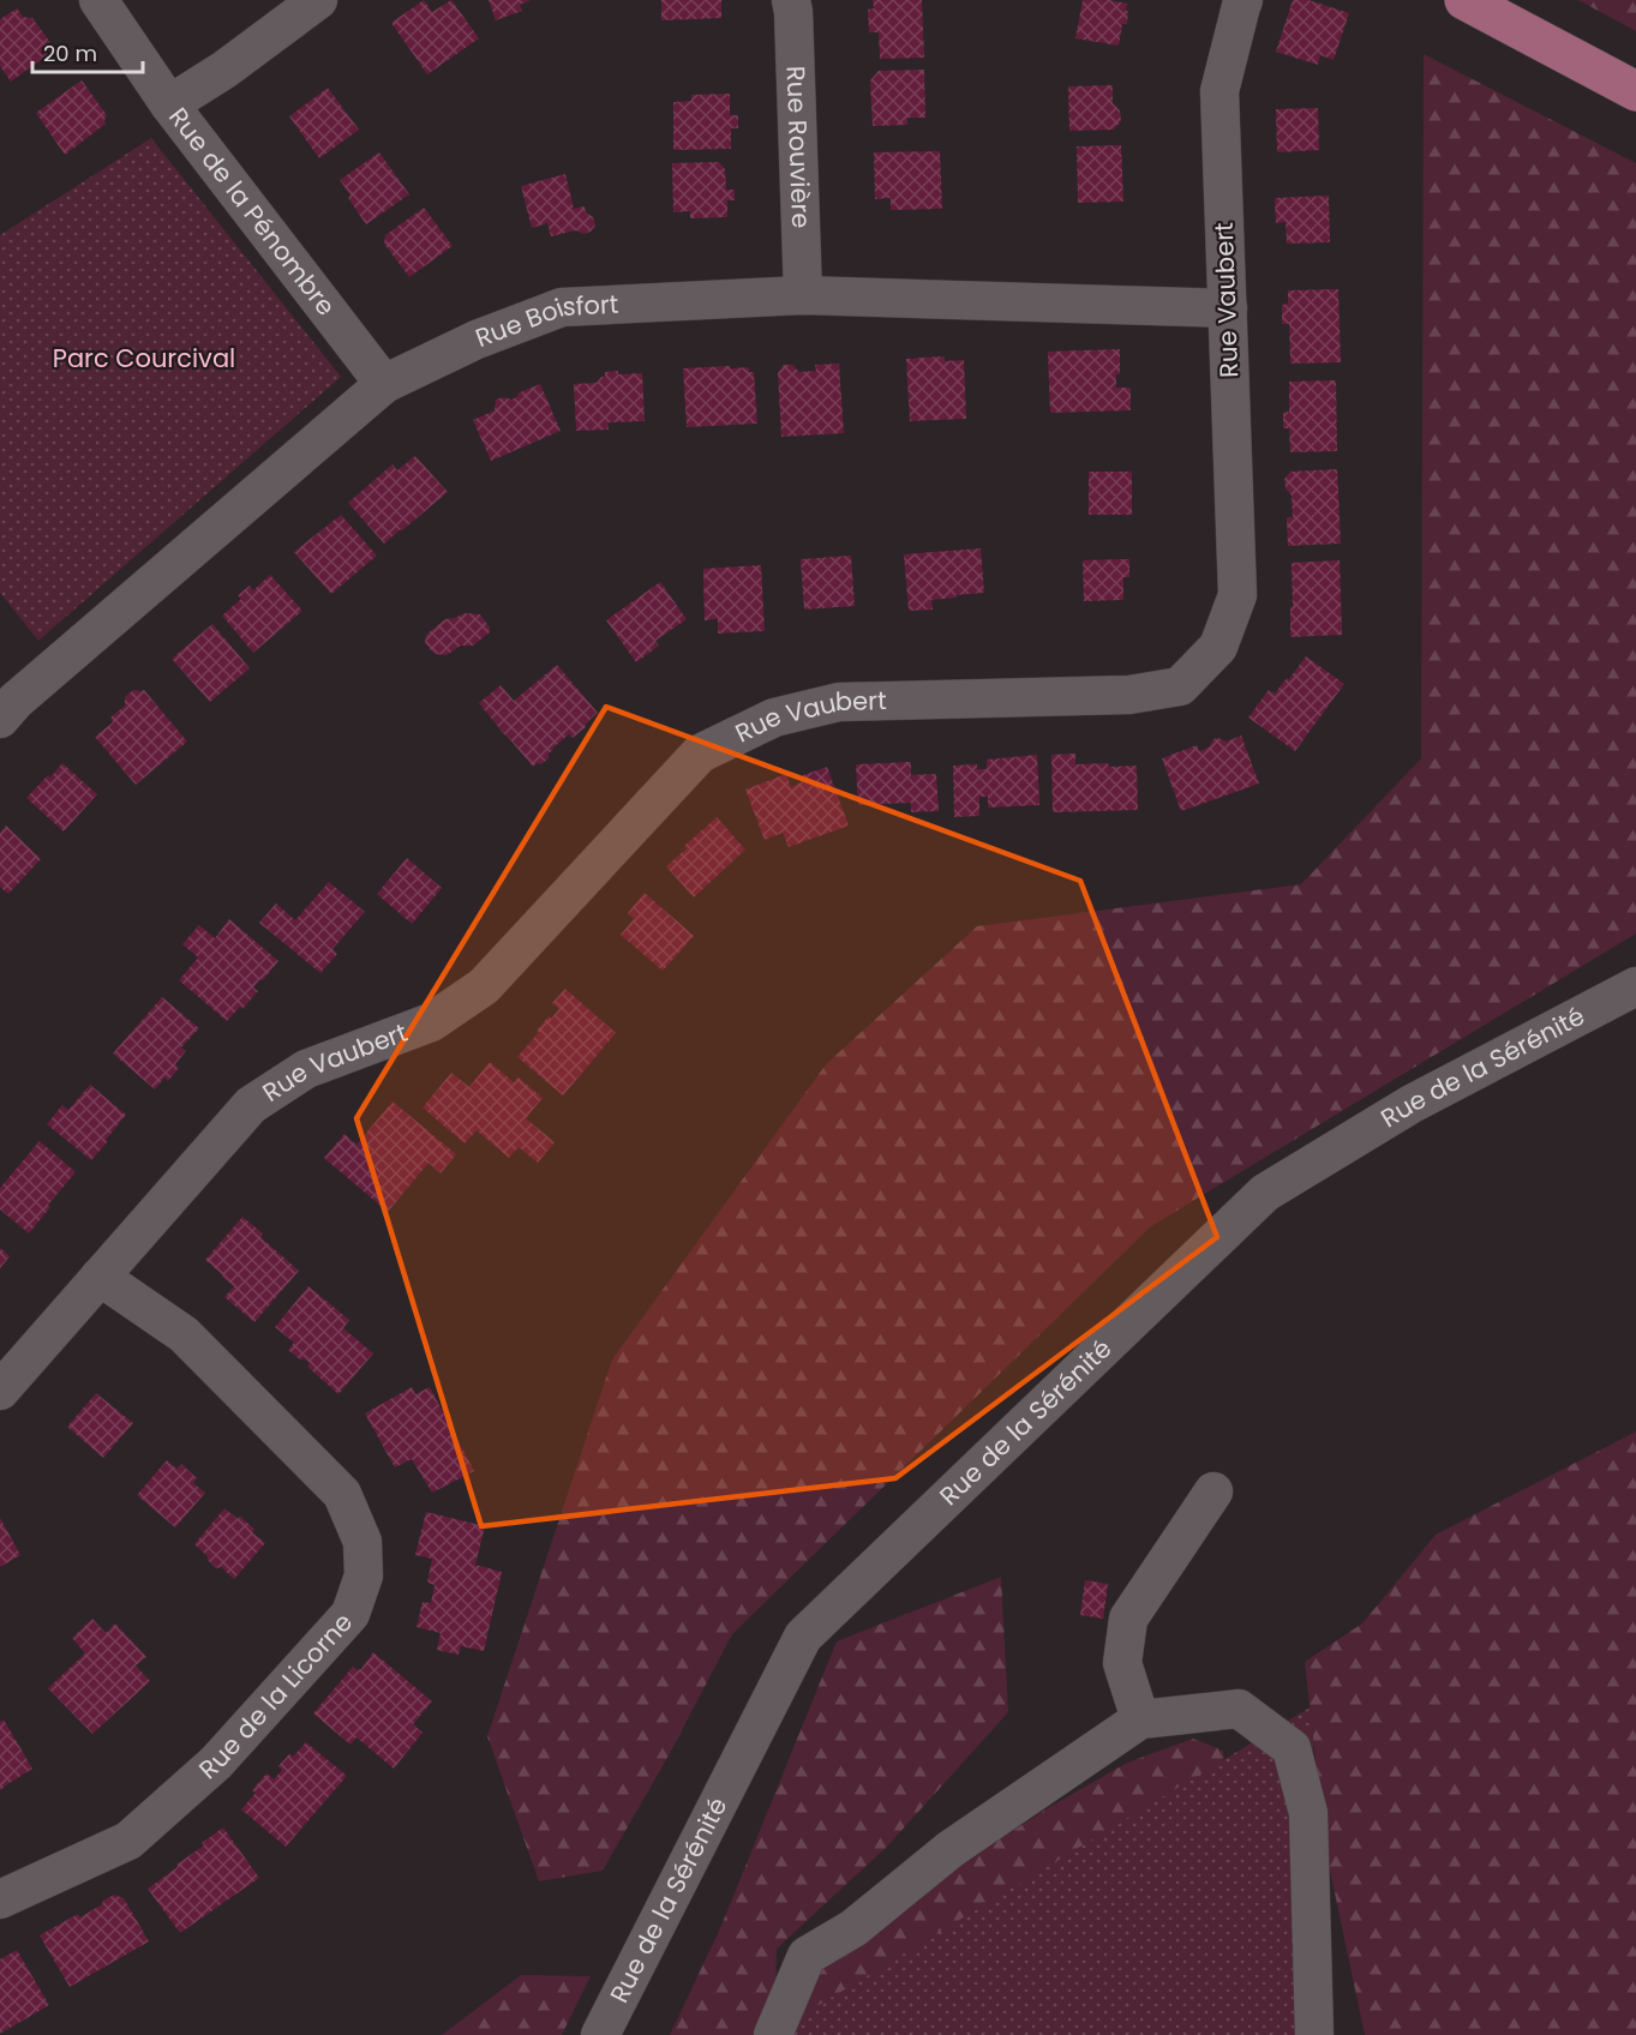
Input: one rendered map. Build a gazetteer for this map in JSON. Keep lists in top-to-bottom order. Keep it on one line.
{"streets":{"street":["Rue Rouvière","Rue de la Pénombre","Rue Vaubert","Rue Boisfort","Rue de la Sérénité","Rue de la Licorne"]},"crossings":[["Rue Rouvière","Rue Boisfort"],["Rue de la Pénombre","Rue Boisfort"],["Rue Vaubert","Rue Boisfort"],["Rue Vaubert","Rue de la Licorne"]],"parks":["Parc Courcival"],"scale_bar":"20 m"}
